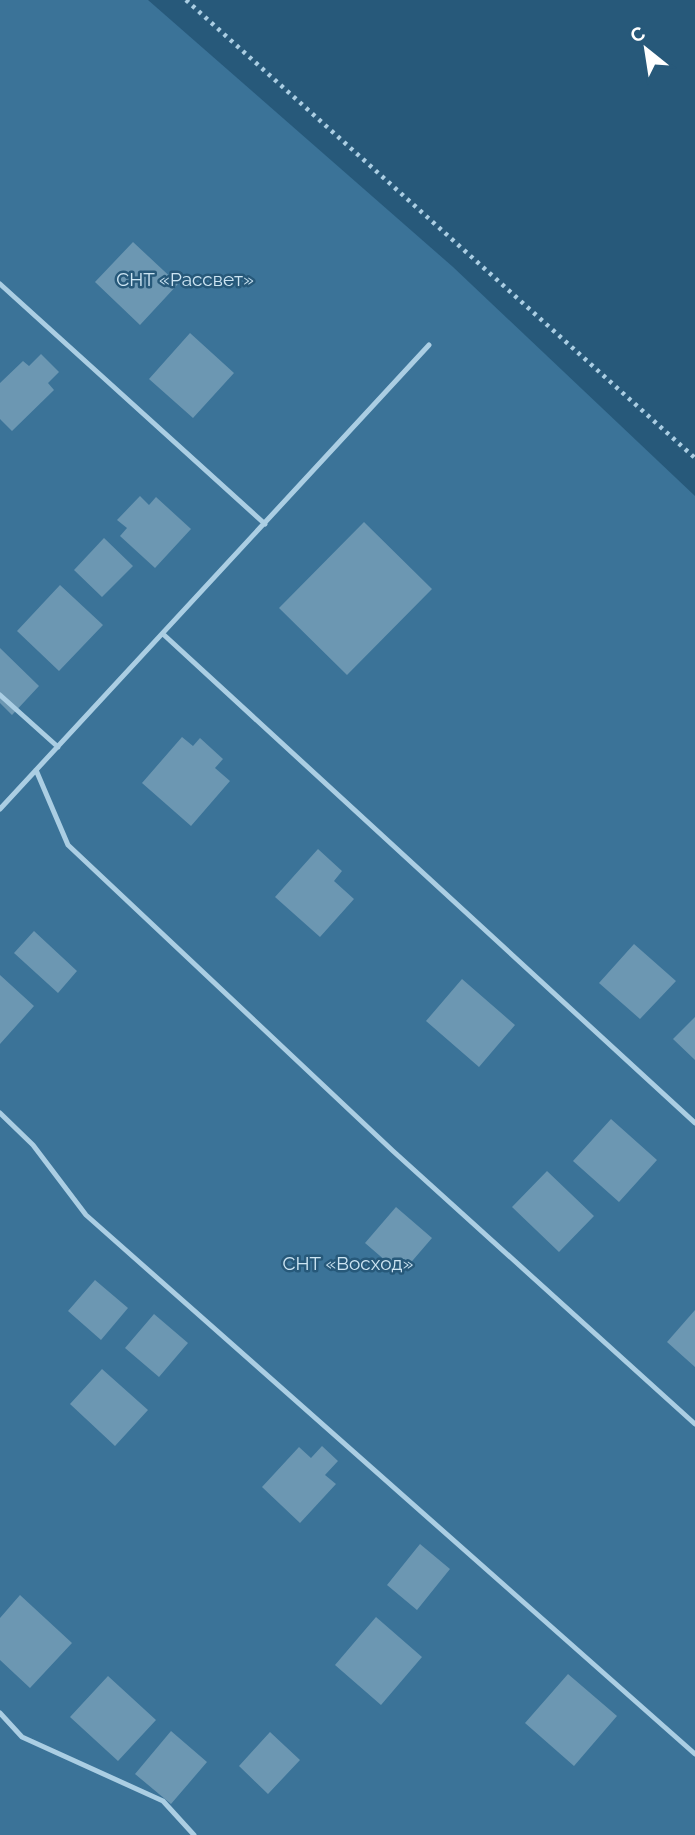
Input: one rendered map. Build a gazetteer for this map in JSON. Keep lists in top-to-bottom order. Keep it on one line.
{"parks":["СНТ «Рассвет»","СНТ «Восход»"],"north":"top left"}
